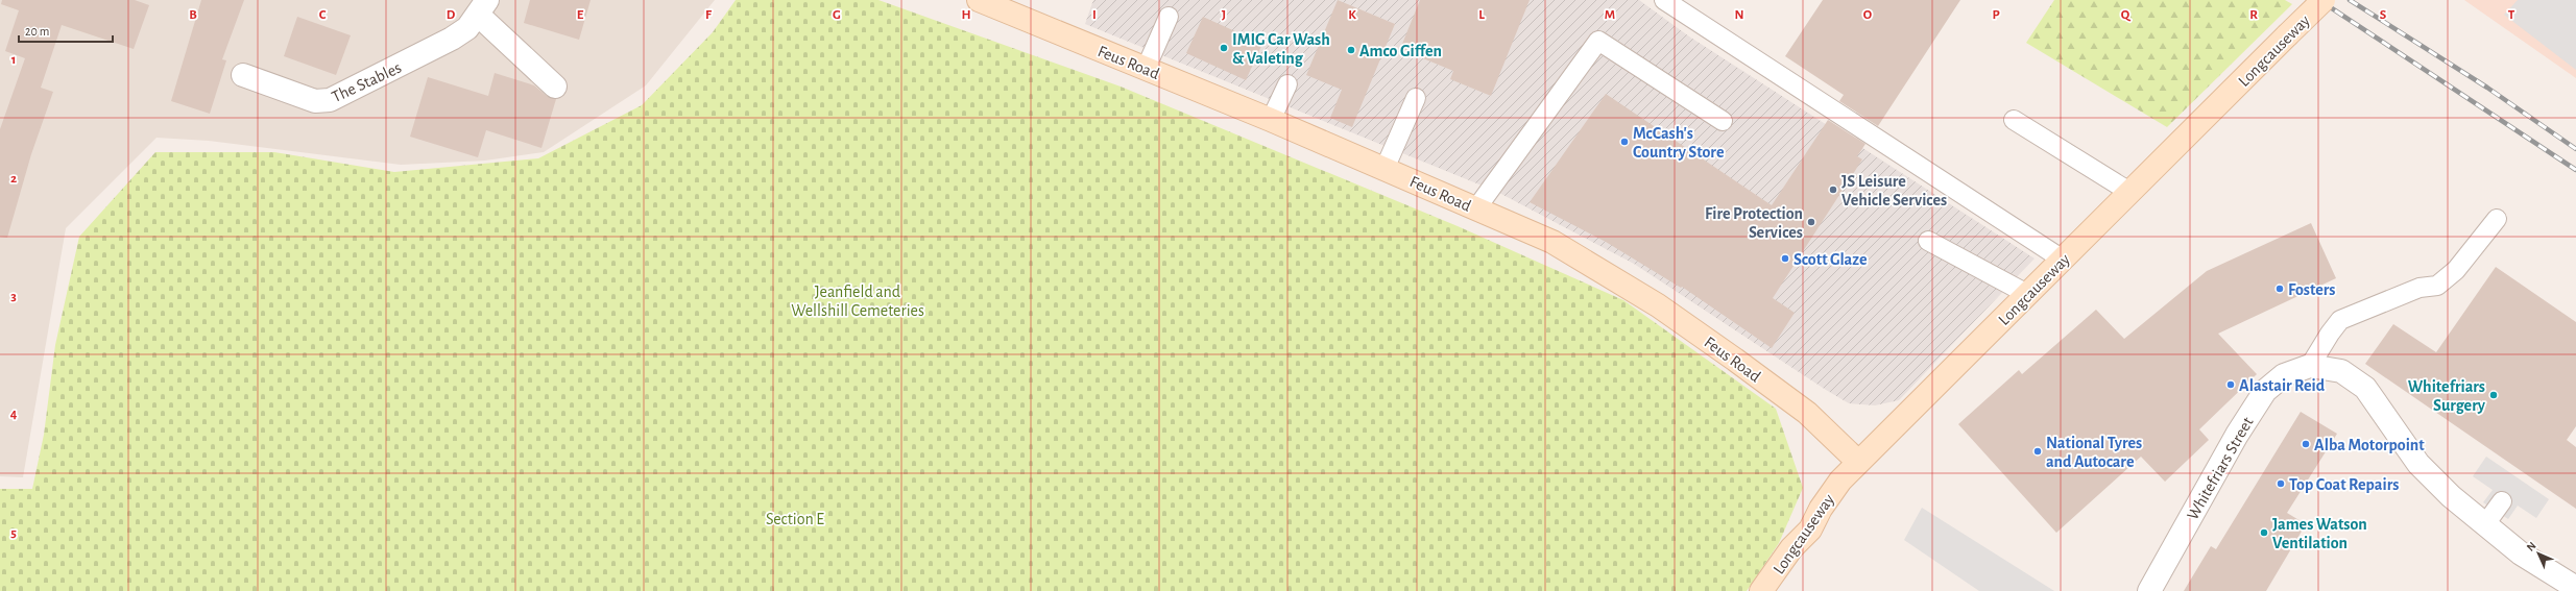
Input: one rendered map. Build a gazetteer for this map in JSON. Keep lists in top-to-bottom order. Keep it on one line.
{"streets":{"street":["Longcauseway","Feus Road","The Stables","Whitefriars Street"]},"crossings":[["Longcauseway","Feus Road"]],"parks":["Jeanfield and Wellshill Cemeteries","Section E"],"places":["IMIG Car Wash & Valeting","Amco Giffen","McCash's Country Store","JS Leisure Vehicle Services","Fire Protection Services","Scott Glaze","Fosters","Alastair Reid","Whitefriars Surgery","Alba Motorpoint","National Tyres and Autocare","Top Coat Repairs","James Watson Ventilation"],"scale_bar":"20 m","north":"top left","grid":{"columns":["B","C","D","E","F","G","H","I","J","K","L","M","N","O","P","Q","R","S","T"],"rows":["1","2","3","4","5"]}}
